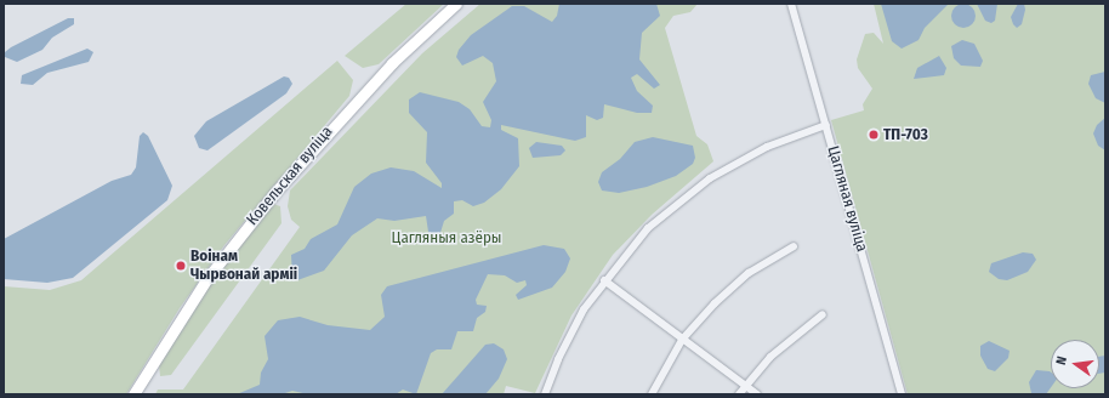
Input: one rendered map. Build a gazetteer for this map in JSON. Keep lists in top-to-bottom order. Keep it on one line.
{"streets":{"highway":["Ковельская вуліца"],"street":["Цагляная вуліца"]},"parks":["Цагляныя азёры"],"places":["ТП-703","Воінам Чырвонай арміі"],"north":"left"}
